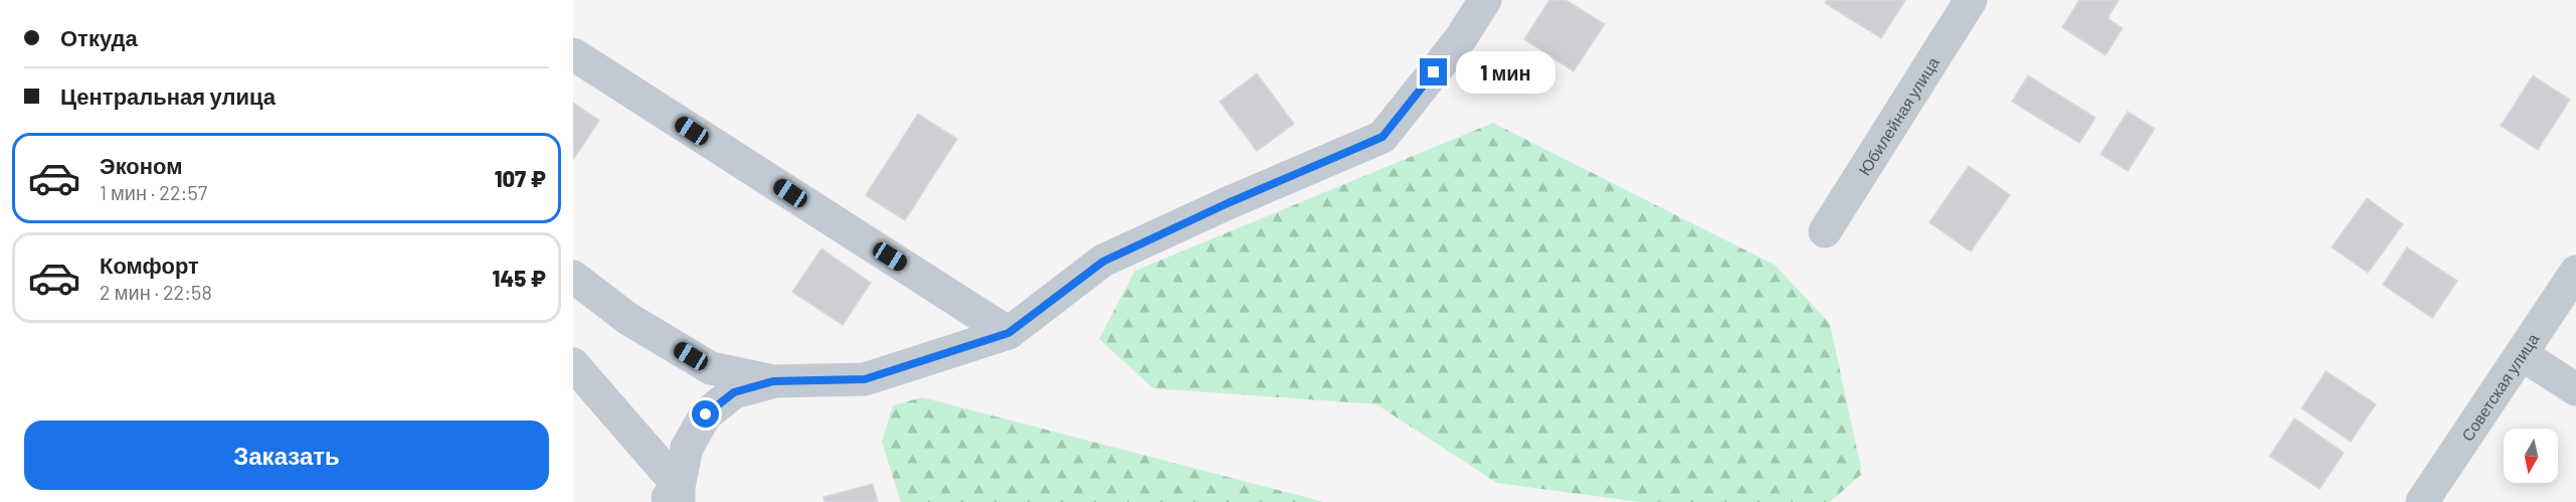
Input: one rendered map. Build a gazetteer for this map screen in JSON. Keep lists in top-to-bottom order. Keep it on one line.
{"streets":{"street":["Юбилейная улица","Советская улица"]},"north":"bottom","page":{"banner":["Откуда","Центральная улица"],"bubble":"1 мин","list":[{"name":"Эконом","note":"1 мин · 22:57","value":"107 ₽"},{"name":"Комфорт","note":"2 мин · 22:58","value":"145 ₽"}],"buttons":"Заказать"}}
